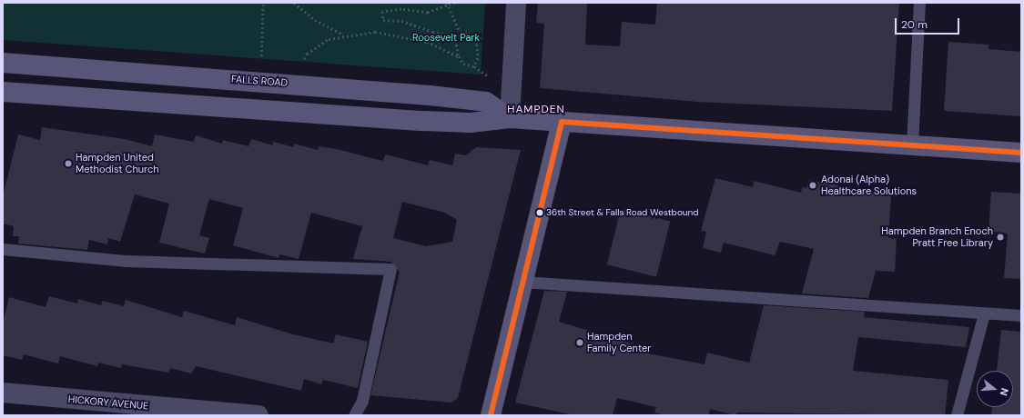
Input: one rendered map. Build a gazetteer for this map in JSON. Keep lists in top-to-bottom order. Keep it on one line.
{"streets":{"main road":["FALLS ROAD"],"street":["HICKORY AVENUE"]},"districts":["HAMPDEN"],"parks":["Roosevelt Park"],"places":["Hampden United Methodist Church","Adonai (Alpha) Healthcare Solutions","36th Street & Falls Road Westbound","Hampden Branch Enoch Pratt Free Library","Hampden Family Center"],"scale_bar":"20 m","north":"right"}
